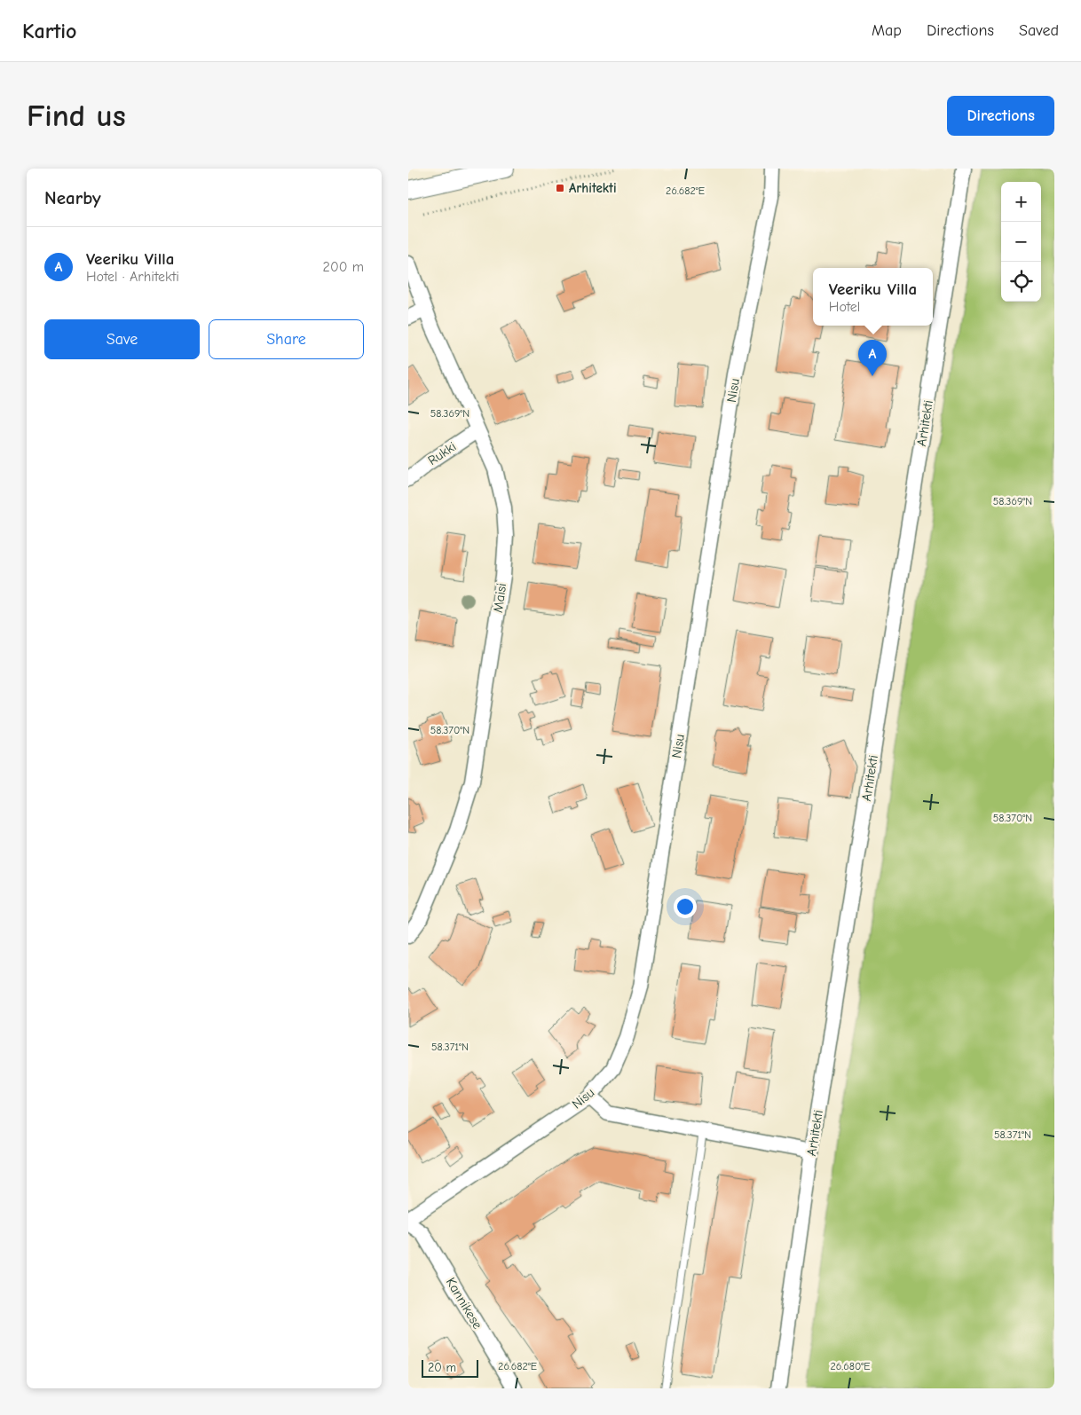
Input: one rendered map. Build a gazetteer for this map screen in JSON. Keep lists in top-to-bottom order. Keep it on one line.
{"streets":{"street":["Nisu","Arhitekti","Rukki","Maisi","Kannikese"]},"crossings":[["Rukki","Maisi"]],"places":{"transit":["Arhitekti"]},"scale_bar":"20 m","page":{"header":"Kartio","nav":["Map","Directions","Saved"],"buttons":["Directions",["Save","Share"]],"title":"Find us","heading":"Nearby","map_buttons":["+","−"],"list":[{"mark":"A","name":"Veeriku Villa","note":"Hotel · Arhitekti","value":"200 m"}],"popup":["Veeriku Villa","Hotel"],"pins":"A","scale":"20 m"},"coordinates":["26.682°E","58.369°N","58.370°N","58.371°N","26.680°E"]}
